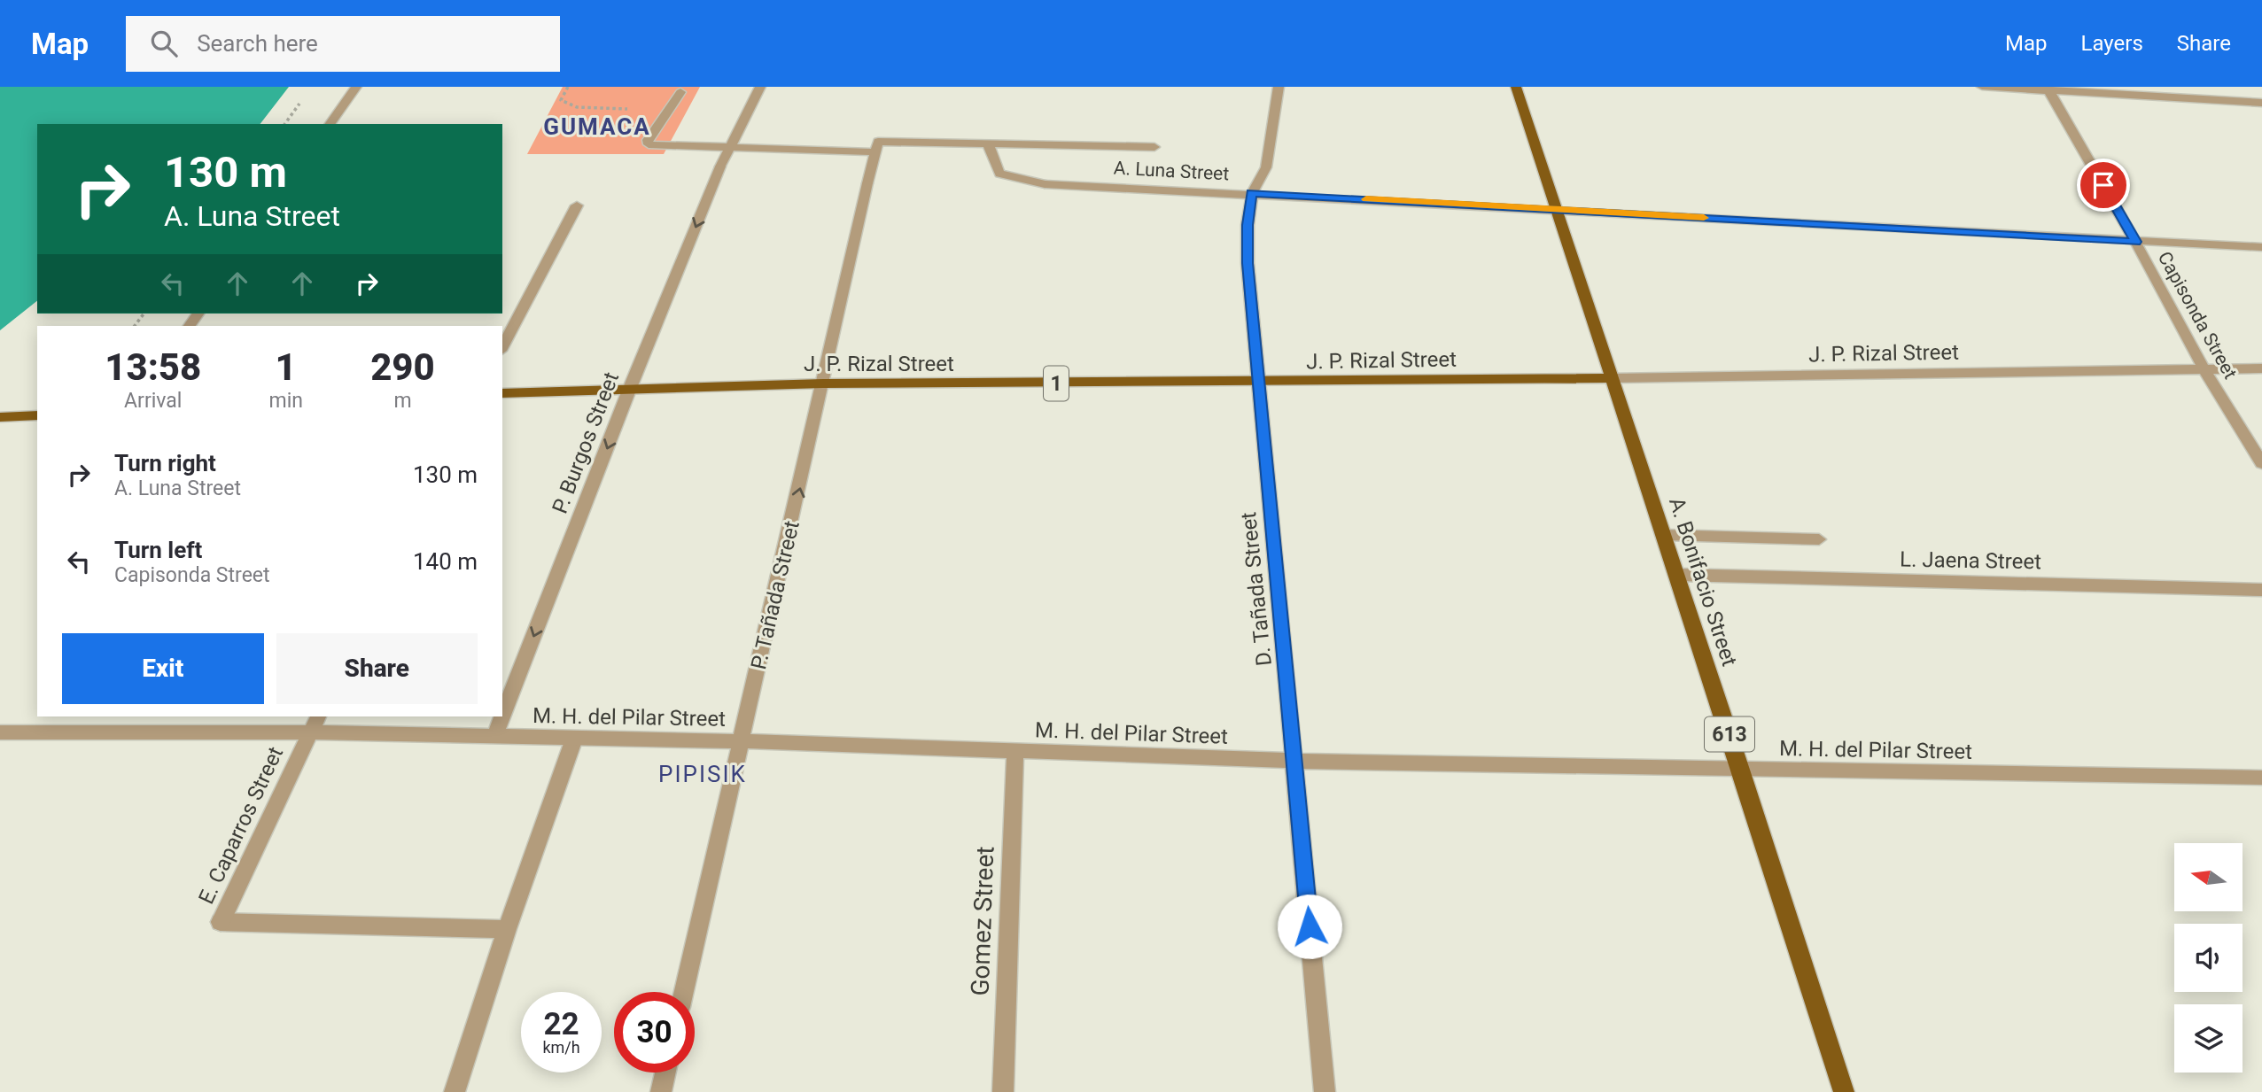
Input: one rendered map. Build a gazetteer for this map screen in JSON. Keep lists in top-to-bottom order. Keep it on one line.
{"streets":{"main road":["J. P. Rizal Street","1","A. Bonifacio Street","613"],"street":["A. Luna Street","Capisonda Street","P. Burgos Street","L. Jaena Street","D. Tañada Street","P. Tañada Street","M. H. del Pilar Street","E. Caparros Street","Gomez Street"]},"crossings":[["A. Luna Street","Capisonda Street"],["A. Luna Street","A. Bonifacio Street"],["A. Luna Street","D. Tañada Street"],["Capisonda Street","J. P. Rizal Street"],["J. P. Rizal Street","P. Burgos Street"],["J. P. Rizal Street","A. Bonifacio Street"],["J. P. Rizal Street","D. Tañada Street"],["J. P. Rizal Street","P. Tañada Street"],["P. Burgos Street","M. H. del Pilar Street"],["L. Jaena Street","A. Bonifacio Street"],["A. Bonifacio Street","M. H. del Pilar Street"],["D. Tañada Street","M. H. del Pilar Street"],["P. Tañada Street","M. H. del Pilar Street"],["M. H. del Pilar Street","E. Caparros Street"],["M. H. del Pilar Street","Gomez Street"]],"one_way":["P. Burgos Street","P. Tañada Street"],"districts":["GUMACA","PIPISIK"],"north":"left","page":{"header":"Map","search":"Search here","nav":["Map","Layers","Share"],"turn":["130 m","A. Luna Street"],"eta":["13:58","Arrival","1","min","290","m"],"list":[{"name":"Turn right","note":"A. Luna Street","value":"130 m"},{"name":"Turn left","note":"Capisonda Street","value":"140 m"}],"buttons":["Exit","Share"],"speed":"22 km/h","limit":"30"}}
